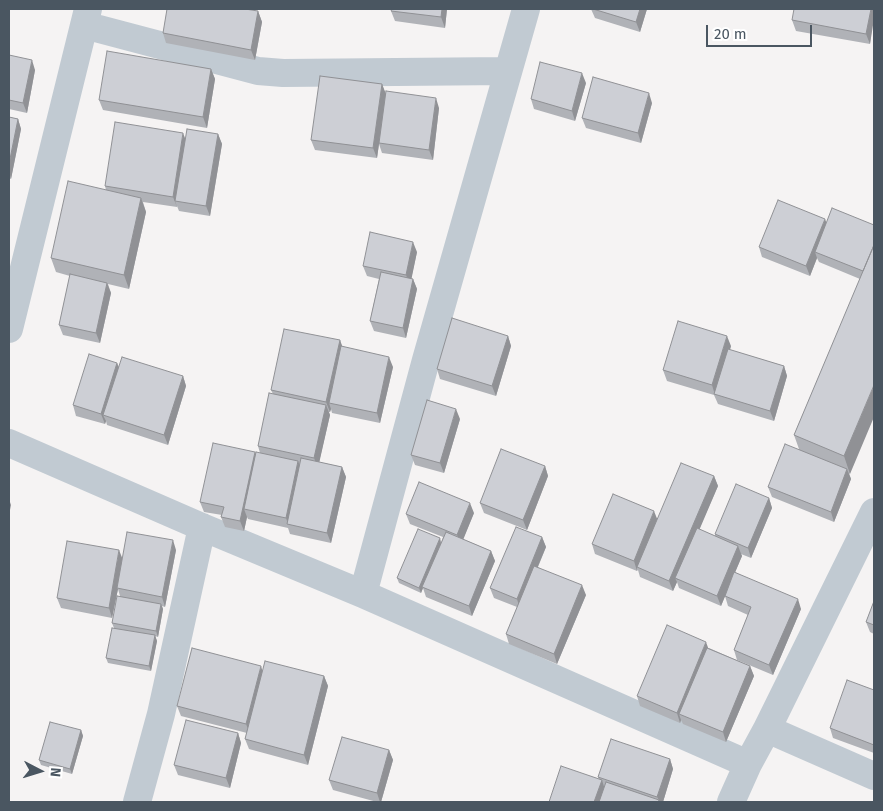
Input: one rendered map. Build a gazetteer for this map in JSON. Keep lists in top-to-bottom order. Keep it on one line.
{"scale_bar":"20 m","north":"right"}
